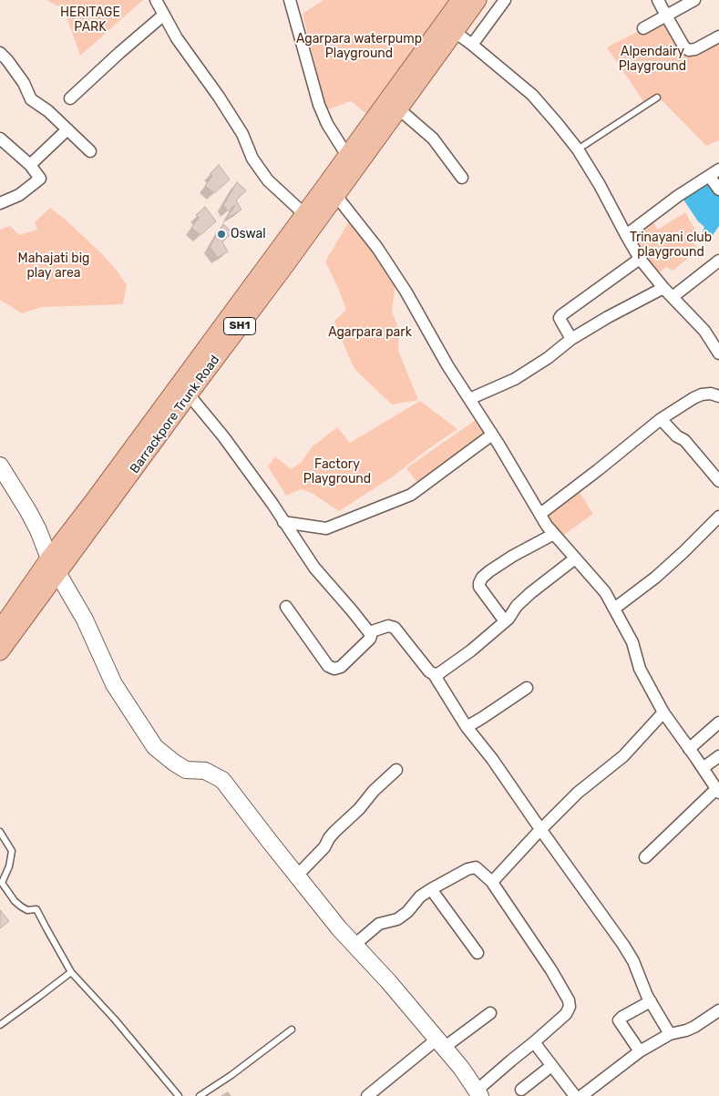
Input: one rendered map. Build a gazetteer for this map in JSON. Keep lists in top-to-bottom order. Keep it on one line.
{"streets":{"main road":["SH1","Barrackpore Trunk Road"]},"parks":["HERITAGE PARK","Agarpara waterpump Playground","Alpendairy Playground","Trinayani club playground","Mahajati big play area","Agarpara park","Factory Playground"],"places":["Oswal"]}
